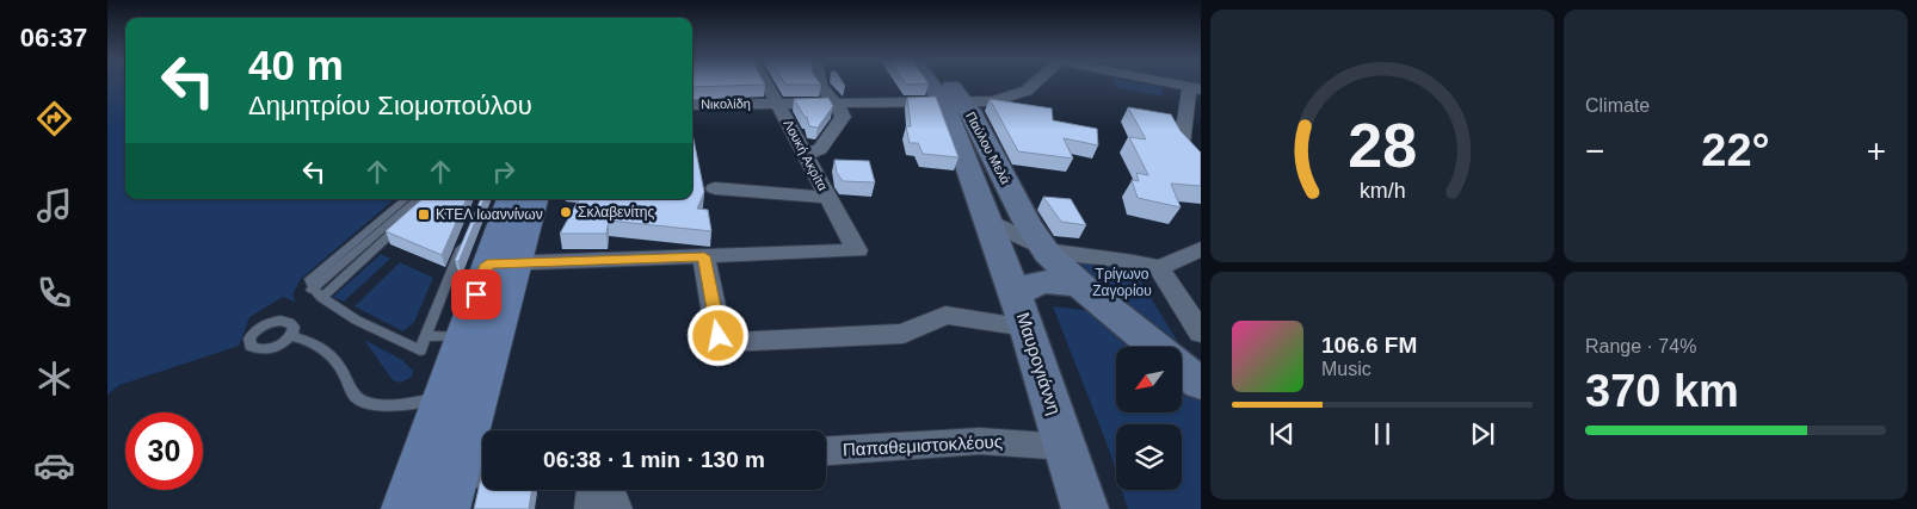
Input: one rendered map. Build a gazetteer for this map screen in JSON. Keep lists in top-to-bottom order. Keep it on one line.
{"streets":{"main road":["Παύλου Μελά","Μαυρογιάννη"],"street":["Νικολίδη","Λουκή Ακρίτα","Παπαθεμιστοκλέους"]},"crossings":[["Νικολίδη","Παύλου Μελά"],["Νικολίδη","Λουκή Ακρίτα"],["Παύλου Μελά","Μαυρογιάννη"],["Μαυρογιάννη","Παπαθεμιστοκλέους"]],"parks":["Τρίγωνο Ζαγορίου"],"places":{"other":["Σκλαβενίτης"],"transit":["ΚΤΕΛ Ιωαννίνων"]},"north":"bottom left","page":{"tabs":"06:37","tile":["Climate",["Range · 74%","370 km"]],"turn":["40 m","Δημητρίου Σιομοπούλου"],"heat":["−","22°","+"],"song":["106.6 FM","Music"],"limit":"30","trip":"06:38 · 1 min · 130 m","gauge":["28","km/h"]}}
